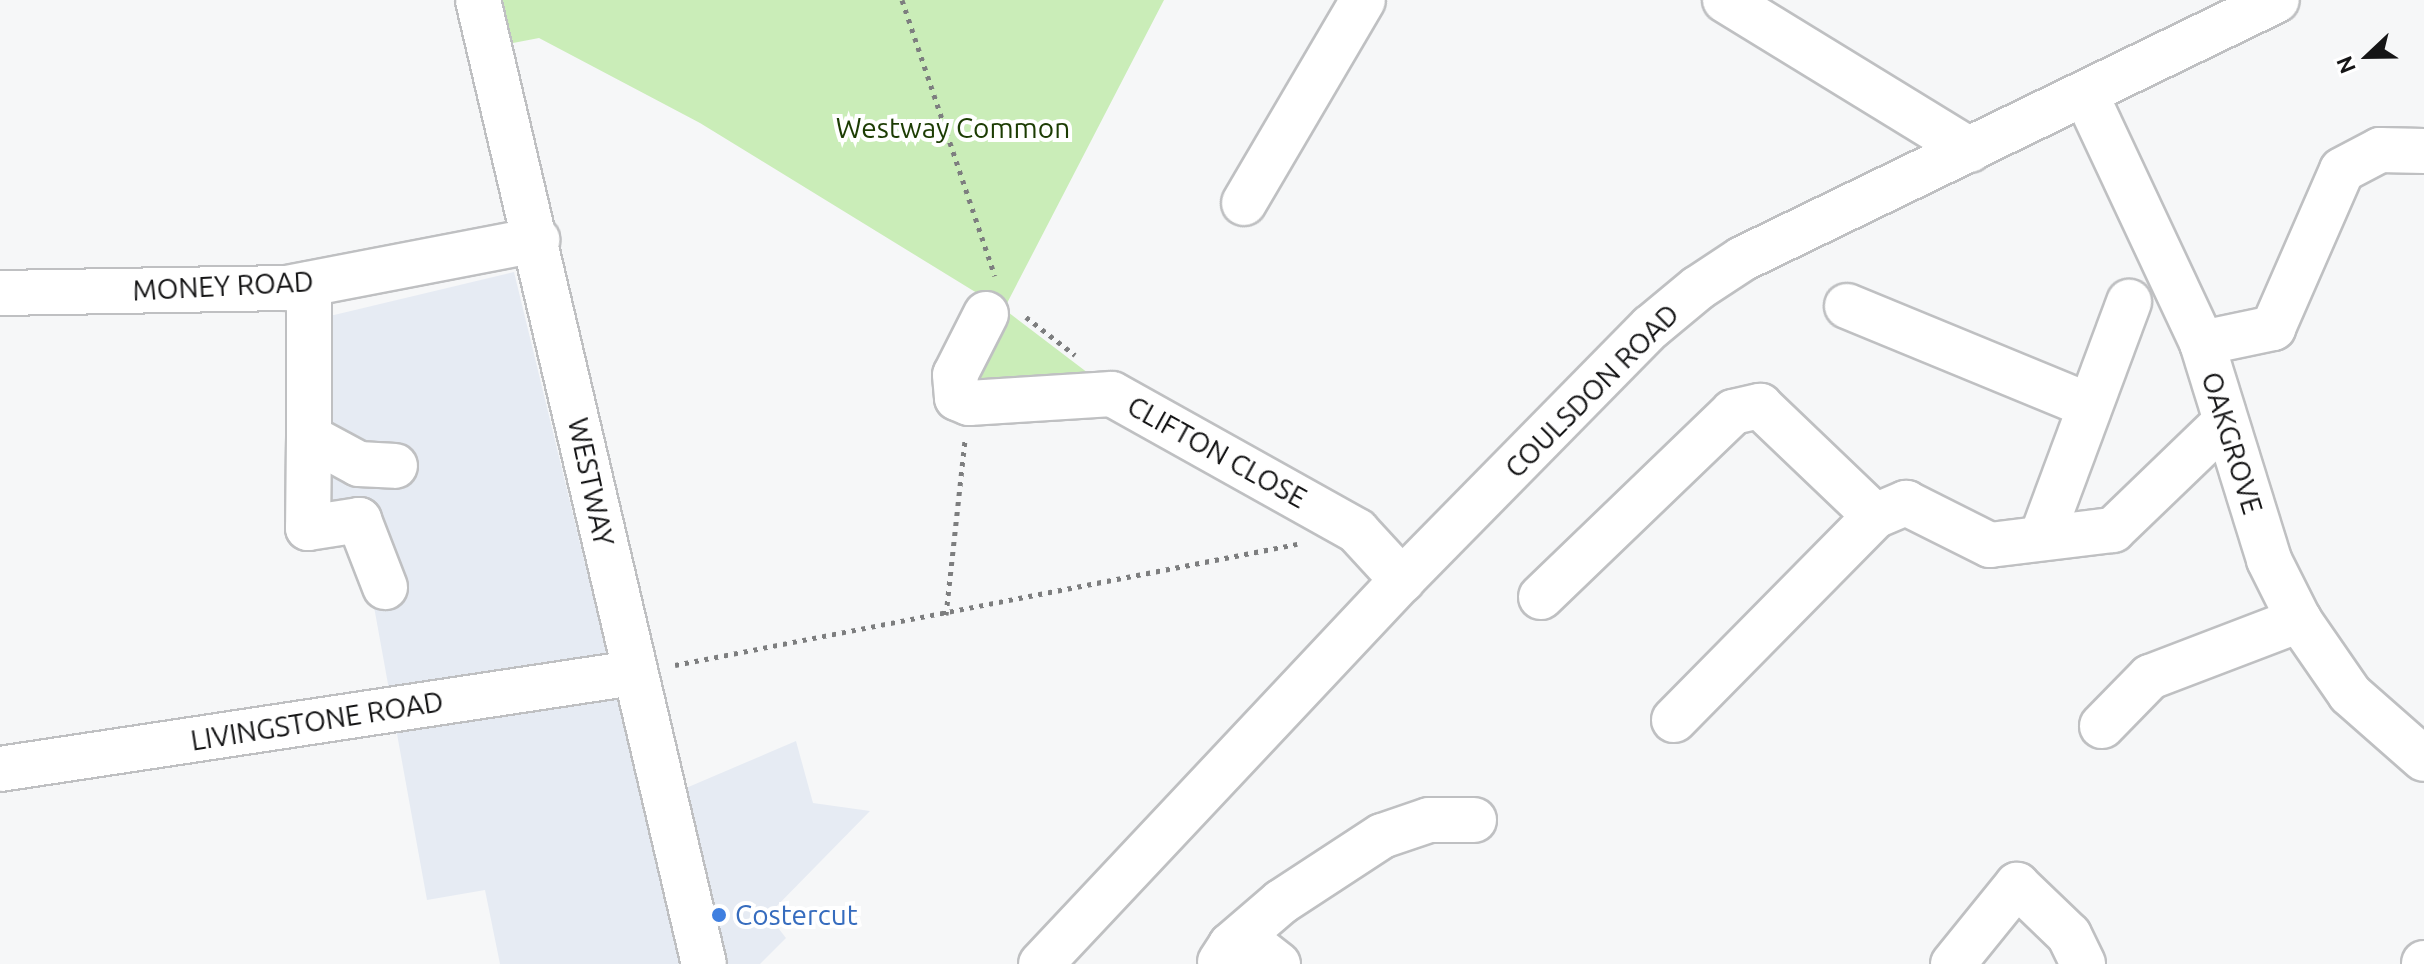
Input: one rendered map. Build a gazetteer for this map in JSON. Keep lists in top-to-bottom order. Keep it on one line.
{"streets":{"street":["MONEY ROAD","COULSDON ROAD","OAKGROVE","CLIFTON CLOSE","WESTWAY","LIVINGSTONE ROAD"]},"crossings":[["MONEY ROAD","WESTWAY"],["COULSDON ROAD","OAKGROVE"],["COULSDON ROAD","CLIFTON CLOSE"],["WESTWAY","LIVINGSTONE ROAD"]],"parks":["Westway Common"],"places":["Costercut"],"north":"left"}
